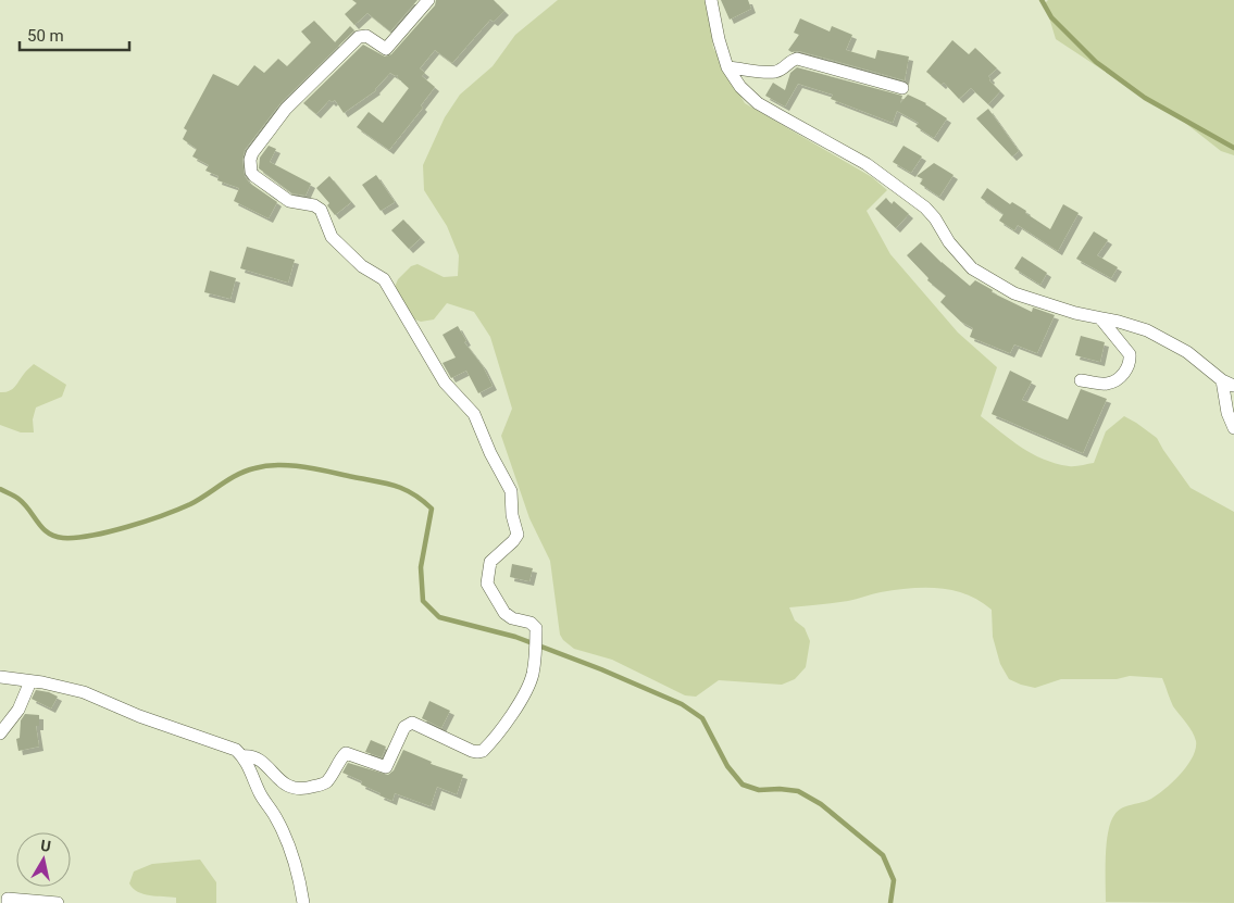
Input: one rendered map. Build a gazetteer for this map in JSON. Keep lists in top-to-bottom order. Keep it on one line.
{"scale_bar":"50 m","north":"top"}
